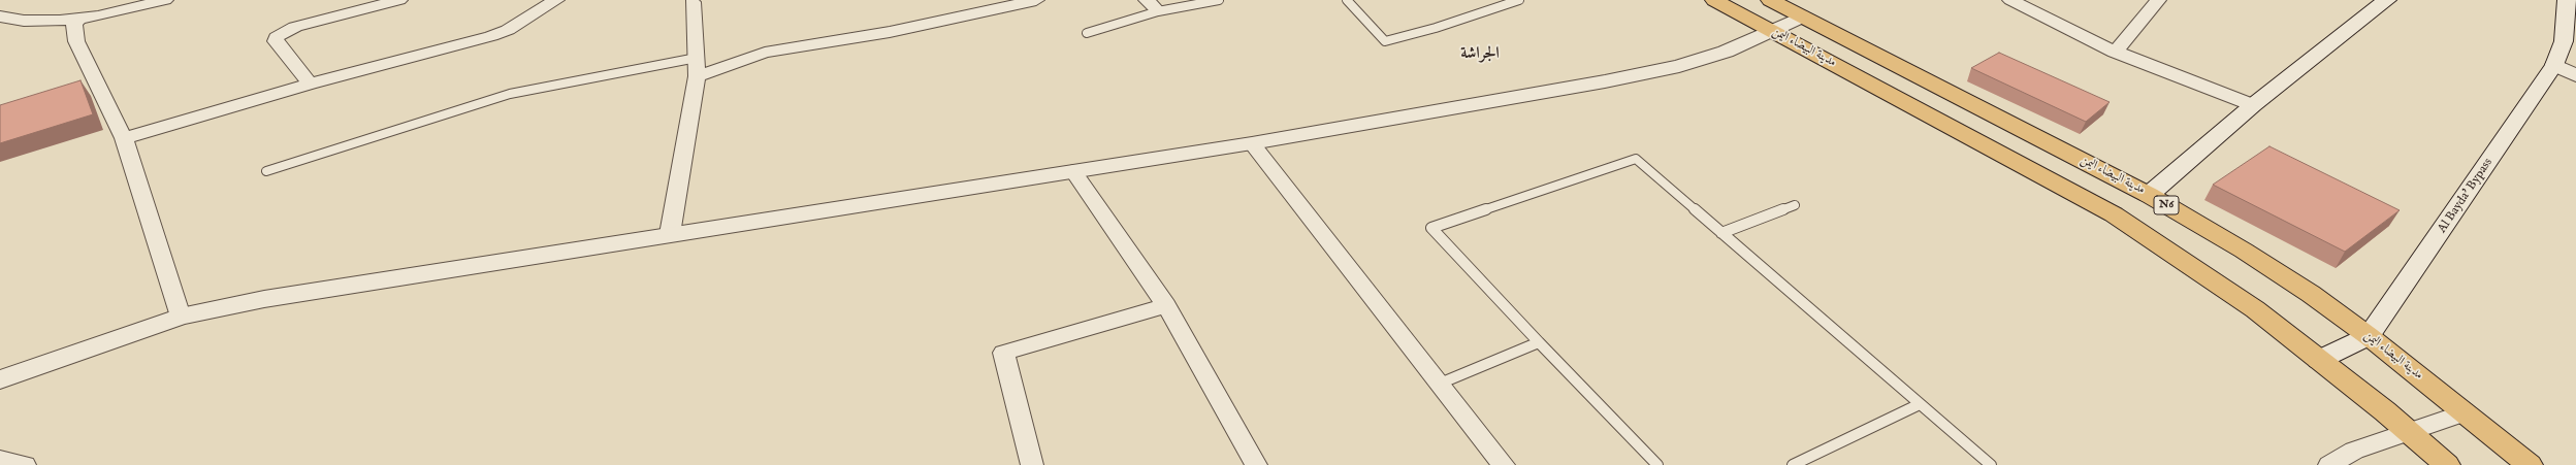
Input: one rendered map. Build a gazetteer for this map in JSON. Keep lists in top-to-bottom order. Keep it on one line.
{"streets":{"main road":["مدينة البيضاء اليمن","N6"],"street":["Al Bayda' Bypass"]},"crossings":[["مدينة البيضاء اليمن","Al Bayda' Bypass"]],"districts":["الجراشة"]}
